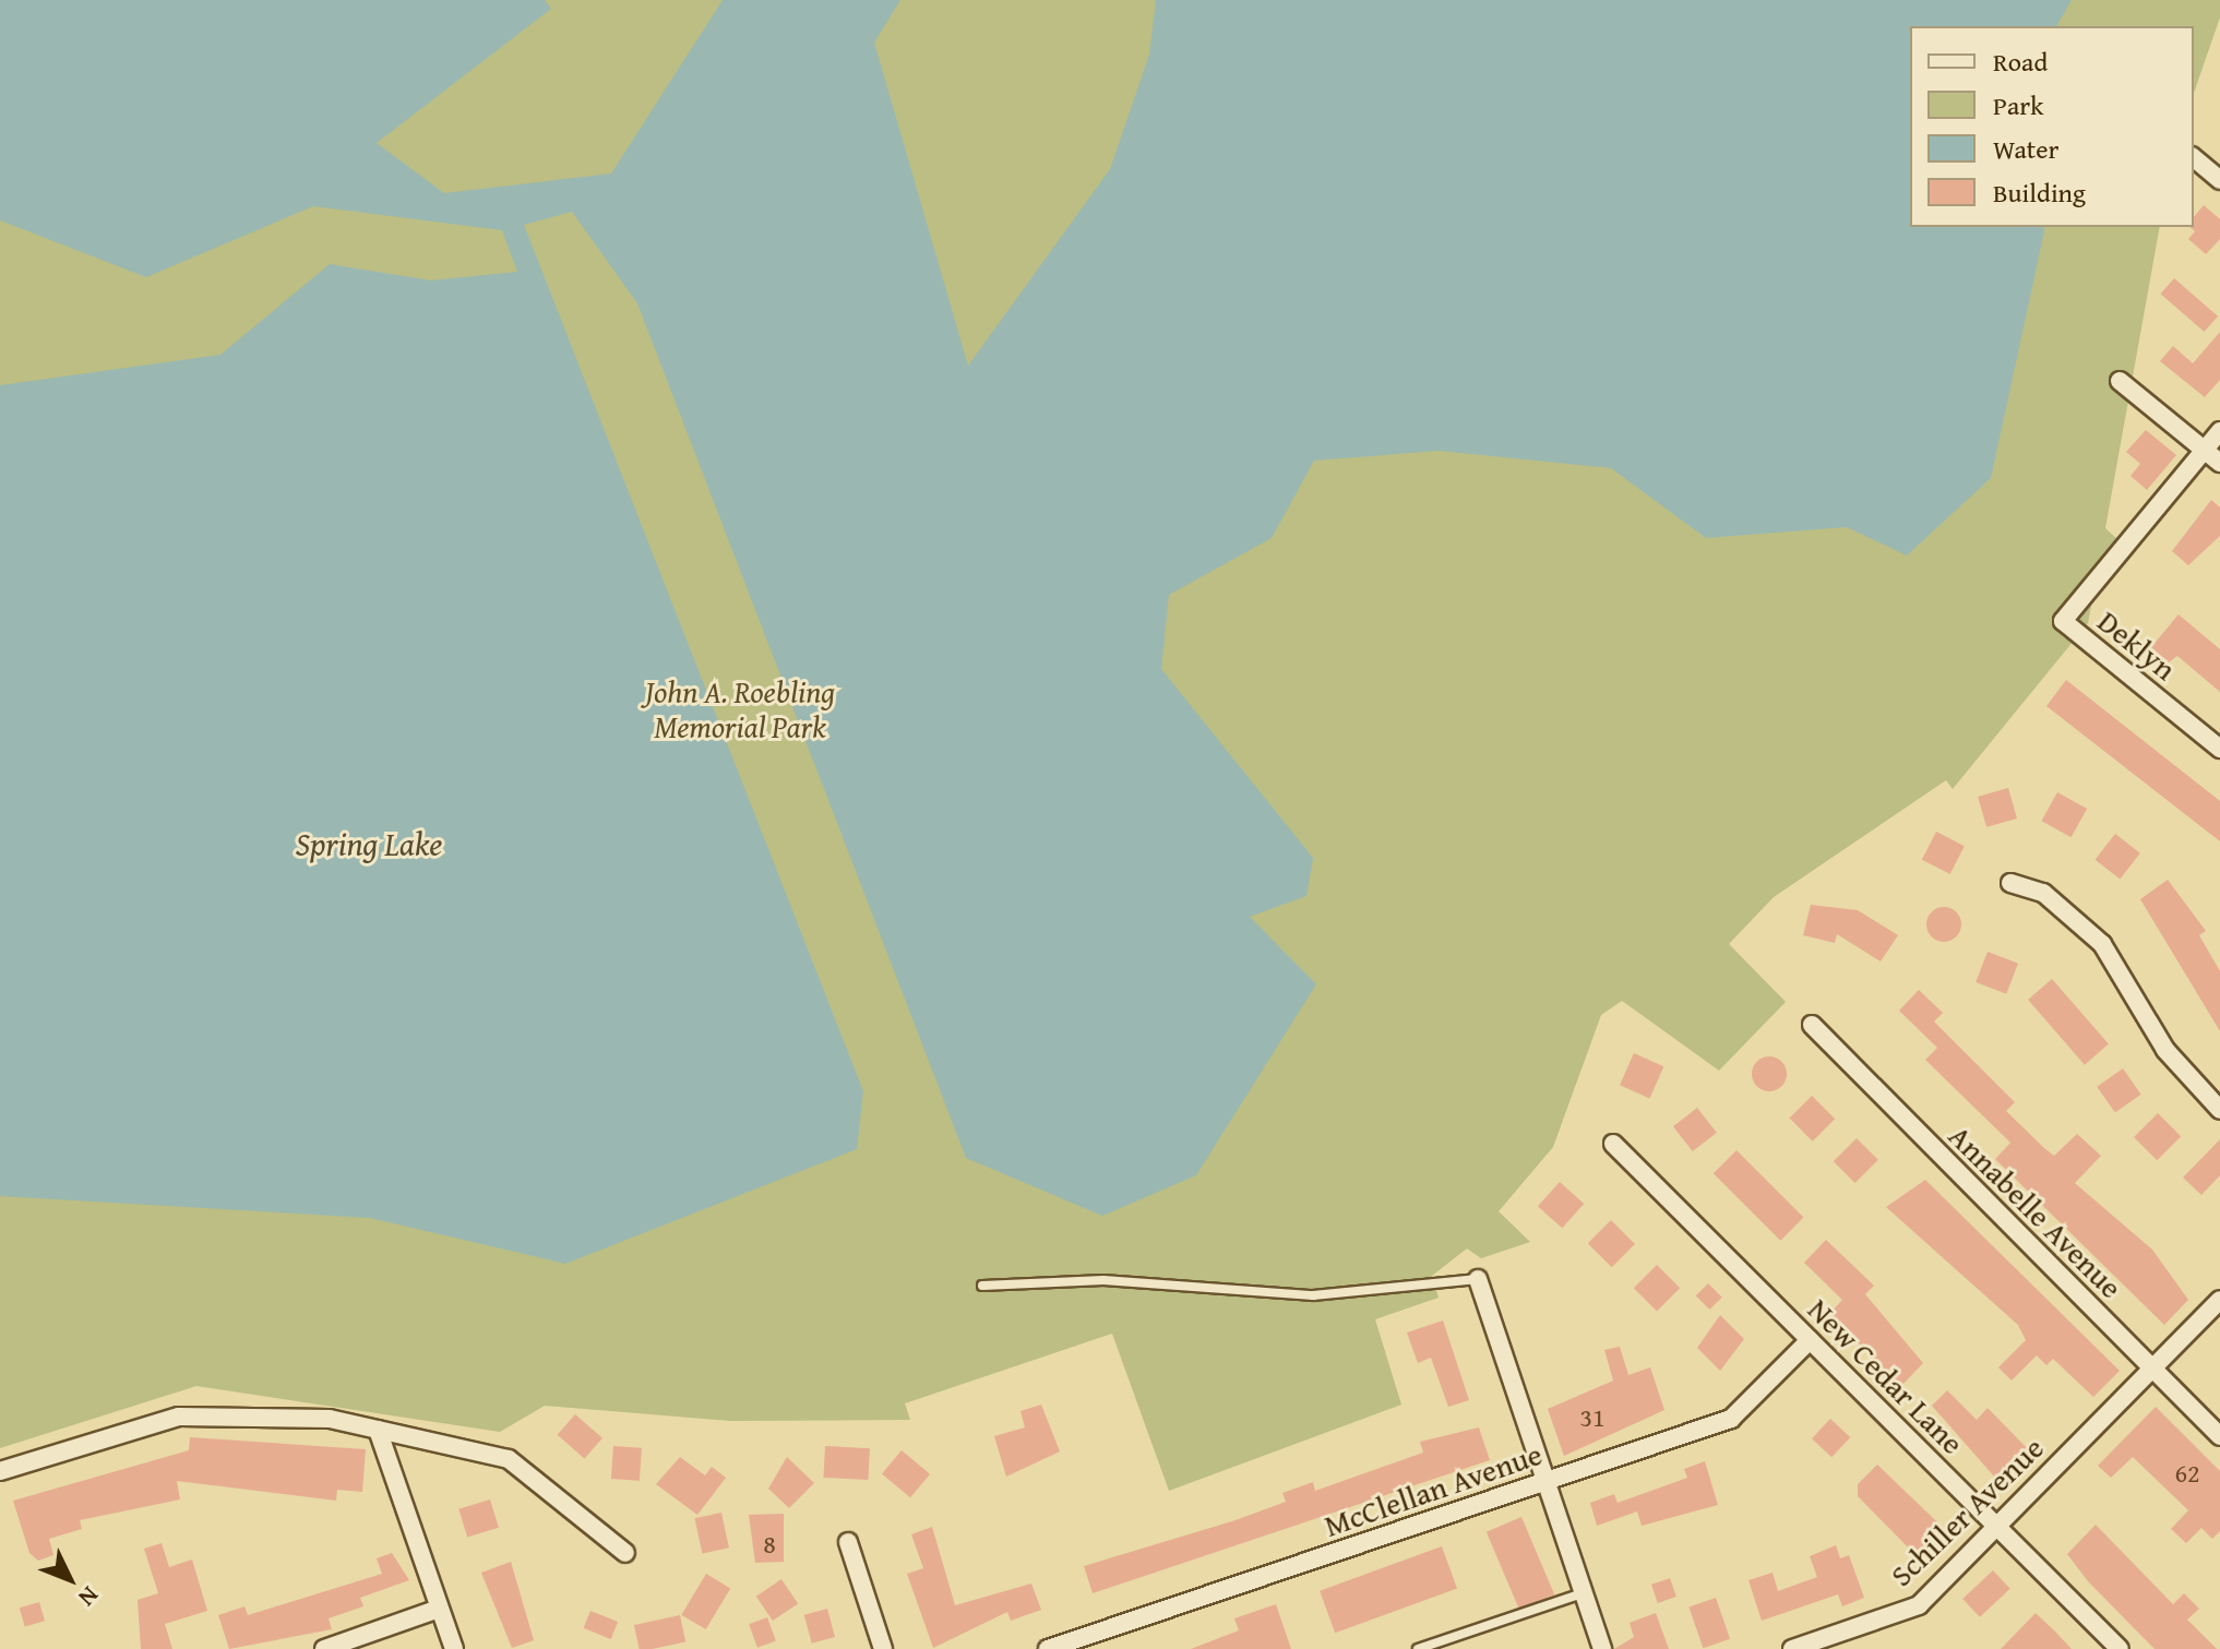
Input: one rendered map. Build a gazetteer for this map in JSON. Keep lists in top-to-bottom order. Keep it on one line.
{"streets":{"street":["Deklyn","Annabelle Avenue","New Cedar Lane","McClellan Avenue","Schiller Avenue"]},"crossings":[["Annabelle Avenue","Schiller Avenue"],["New Cedar Lane","McClellan Avenue"],["New Cedar Lane","Schiller Avenue"]],"water":["Spring Lake"],"parks":["John A. Roebling Memorial Park"],"house_numbers":["31","62","8"],"legend":["Road","Park","Water","Building"],"north":"bottom right"}
